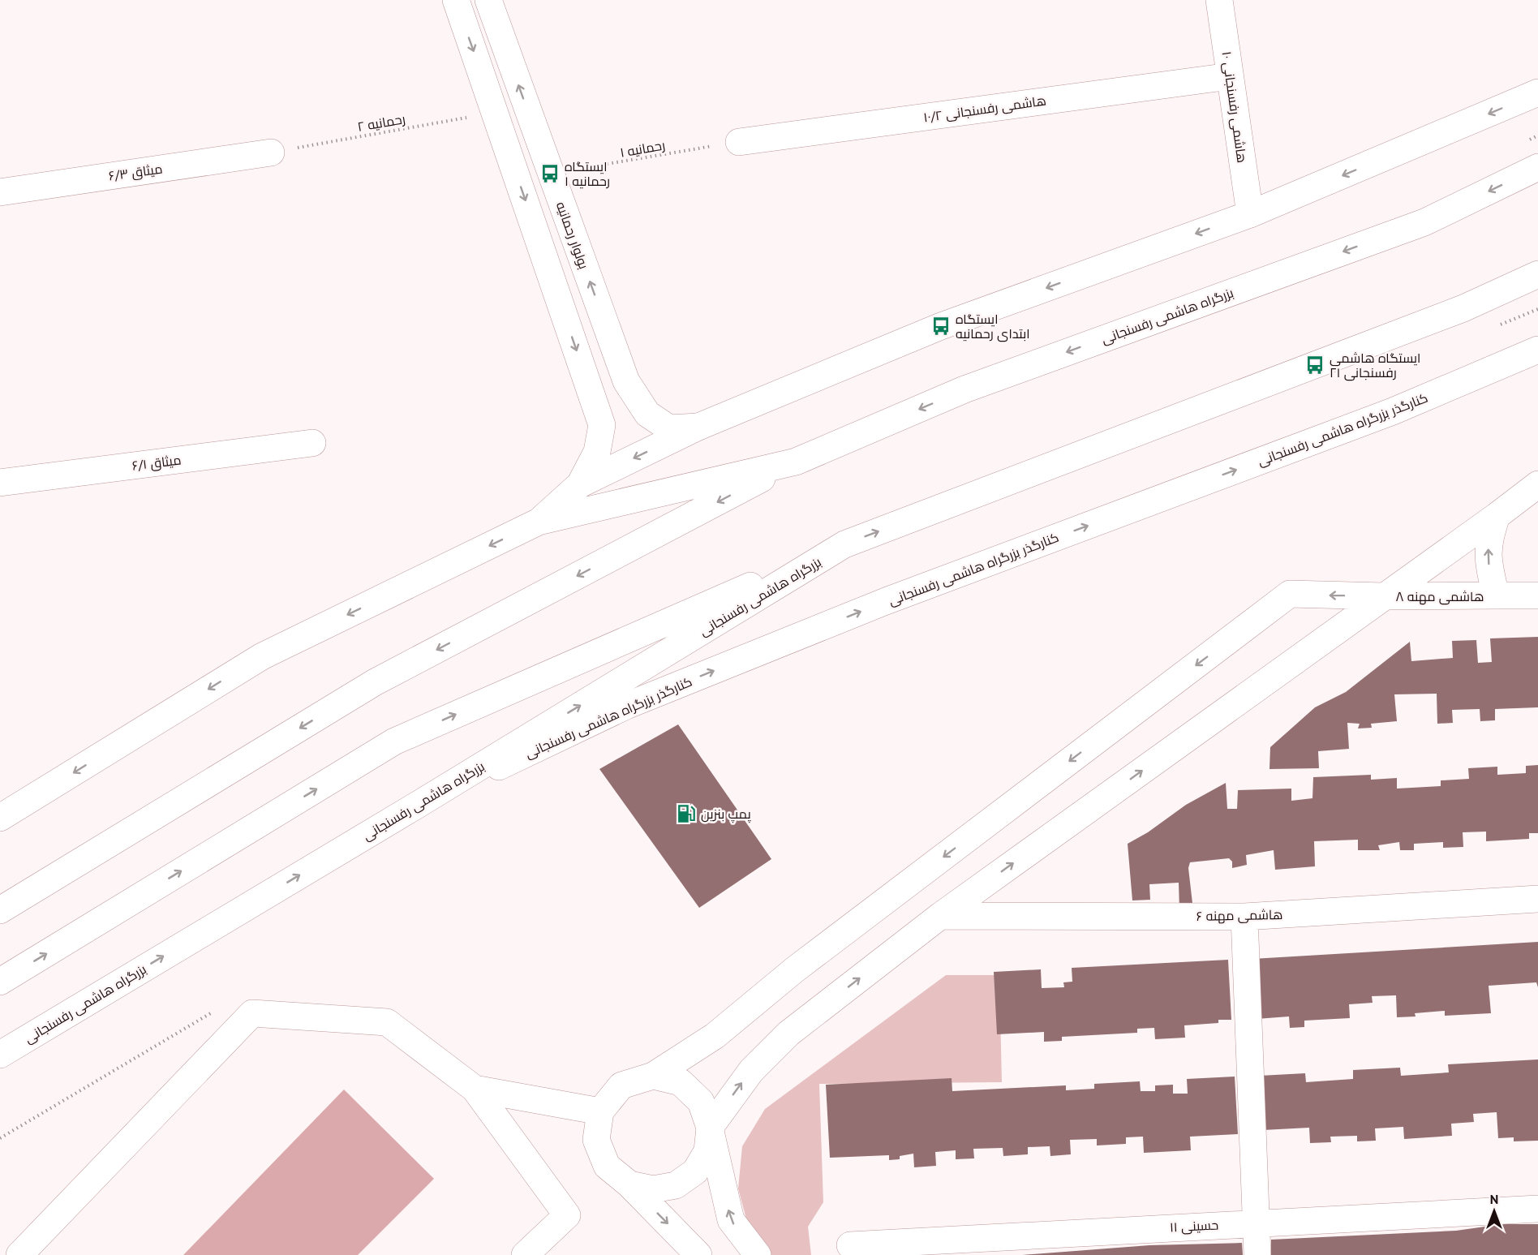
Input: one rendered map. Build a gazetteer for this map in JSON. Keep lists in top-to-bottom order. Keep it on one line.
{"streets":{"main road":["هاشمی رفسنجانی ۱۰","هاشمی رفسنجانی ۱۰/۲","میثاق ۶/۳","بولوار رحمانیه","بزرگراه هاشمی رفسنجانی","کنارگذر بزرگراه هاشمی رفسنجانی","میثاق ۶/۱","هاشمی مهنه ۸","هاشمی مهنه ۶","حسینی ۱۱"],"path":["رحمانیه ۲","رحمانیه ۱"]},"crossings":[["هاشمی رفسنجانی ۱۰","هاشمی رفسنجانی ۱۰/۲"],["هاشمی رفسنجانی ۱۰/۲","رحمانیه ۱"],["رحمانیه ۲","میثاق ۶/۳"],["رحمانیه ۱","بولوار رحمانیه"],["بزرگراه هاشمی رفسنجانی","کنارگذر بزرگراه هاشمی رفسنجانی"]],"places":{"bus stop":["ایستگاه رحمانیه ۱","ایستگاه ابتدای رحمانیه","ایستگاه هاشمی رفسنجانی ۲۱"],"fuel station":["پمپ بنزین"]},"north":"top"}
